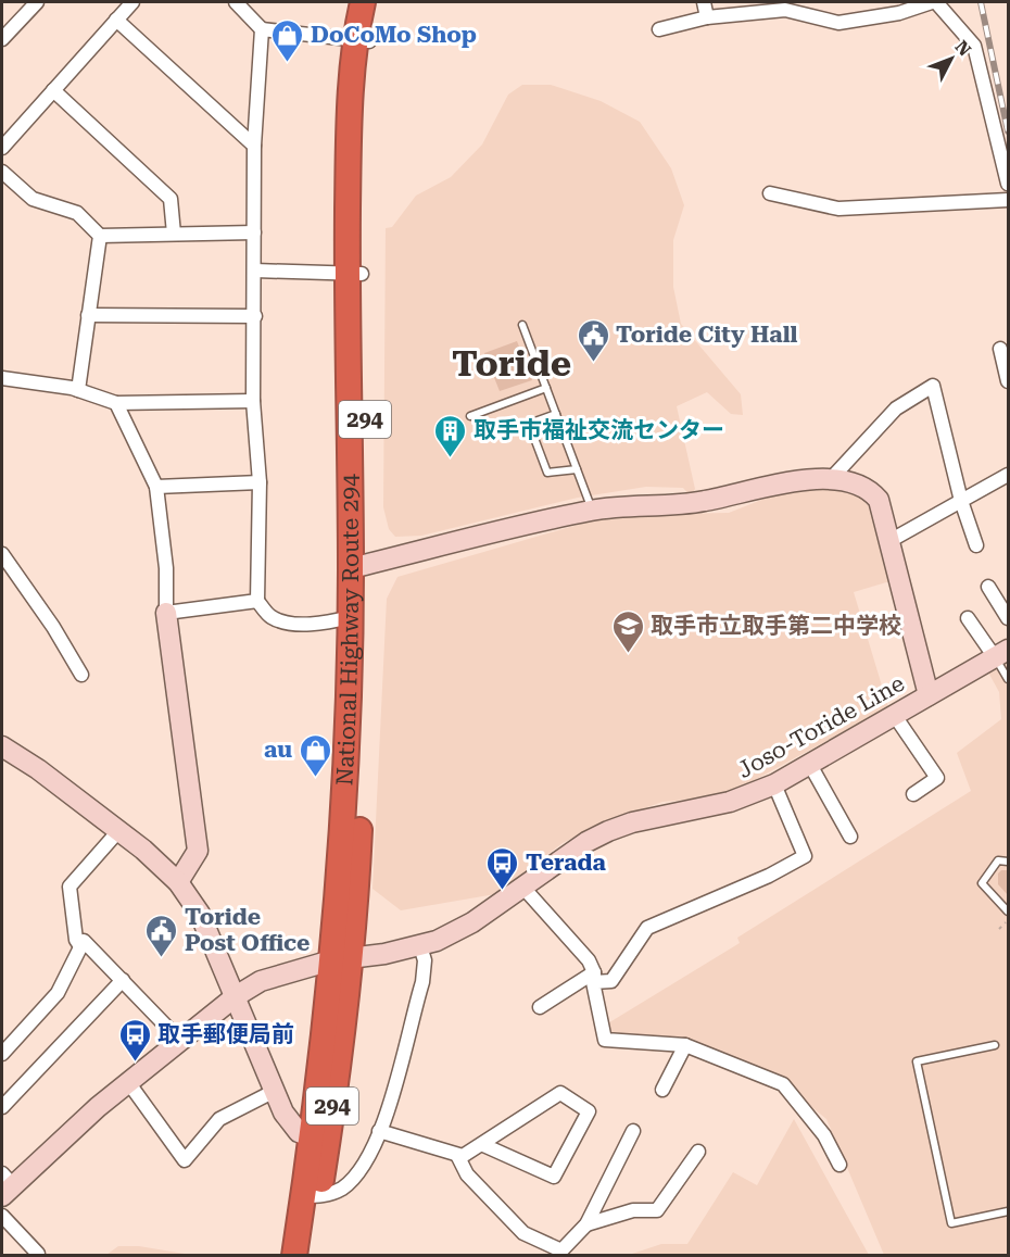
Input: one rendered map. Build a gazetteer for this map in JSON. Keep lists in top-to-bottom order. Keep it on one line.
{"streets":{"highway":["294","National Highway Route 294"],"street":["Joso-Toride Line"]},"crossings":[["National Highway Route 294","Joso-Toride Line"]],"districts":["Toride"],"places":{"shop":["DoCoMo Shop","au"],"public building":["Toride City Hall","Toride Post Office"],"building":["取手市福祉交流センター"],"school or university":["取手市立取手第二中学校"],"bus stop":["Terada","取手郵便局前"]},"north":"top right"}
